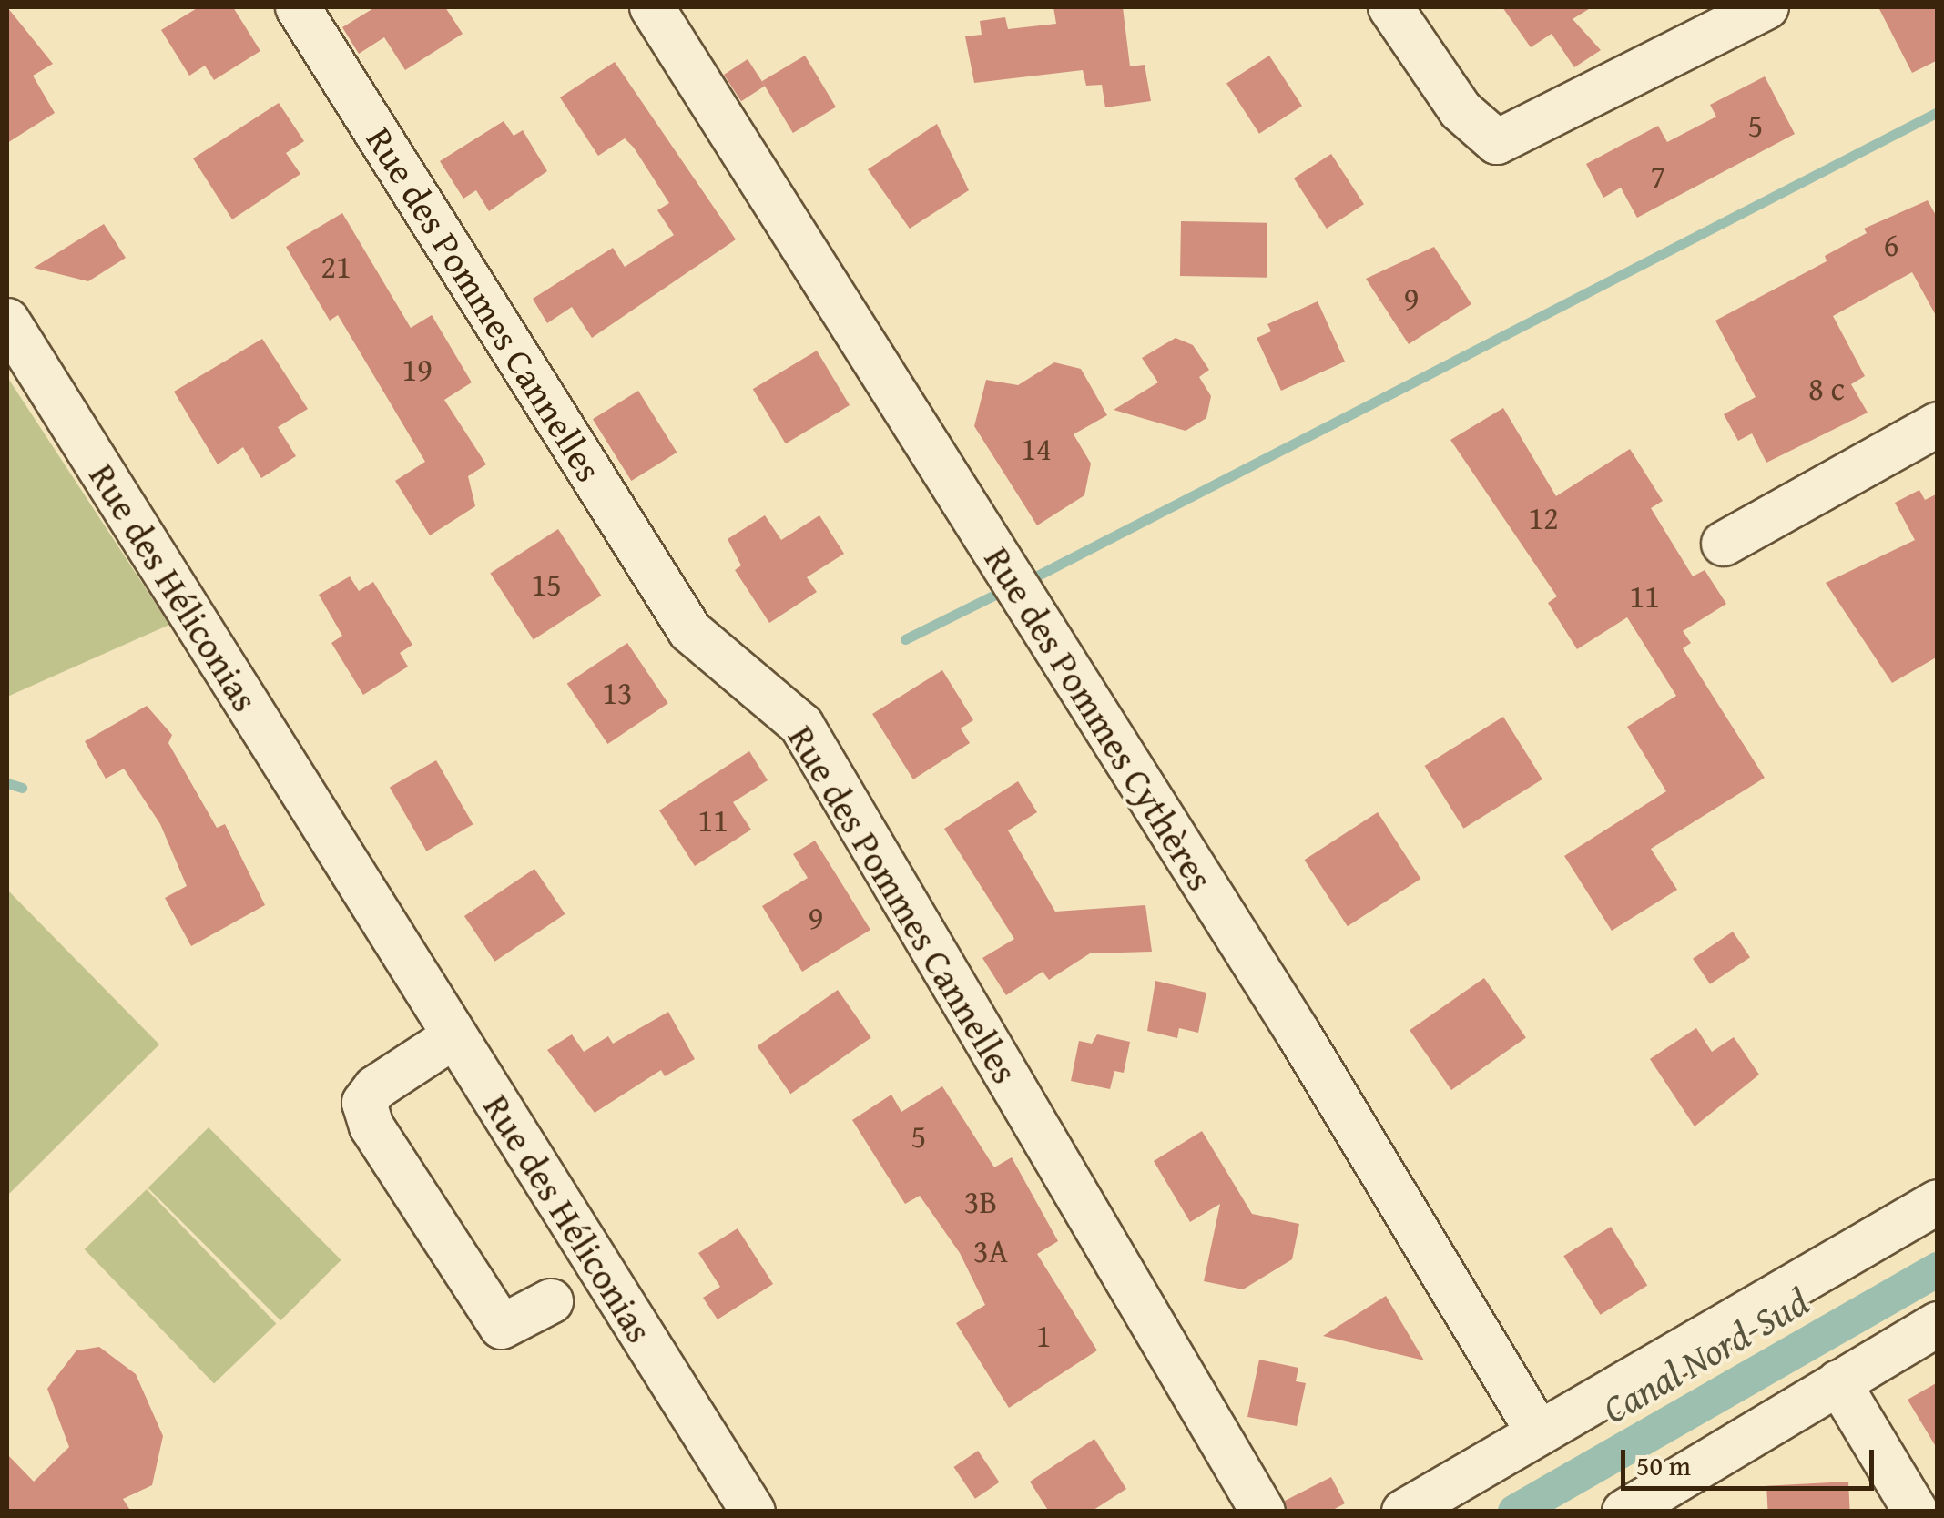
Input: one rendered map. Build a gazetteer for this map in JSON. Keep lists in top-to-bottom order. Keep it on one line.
{"streets":{"street":["Rue des Pommes Cannelles","Rue des Héliconias","Rue des Pommes Cythères"]},"water":["Canal Nord-Sud"],"house_numbers":["5","7","6","21","9","19","8 c","14","12","15","11","13","11","9","5","3B","3A","1"],"scale_bar":"50 m"}
